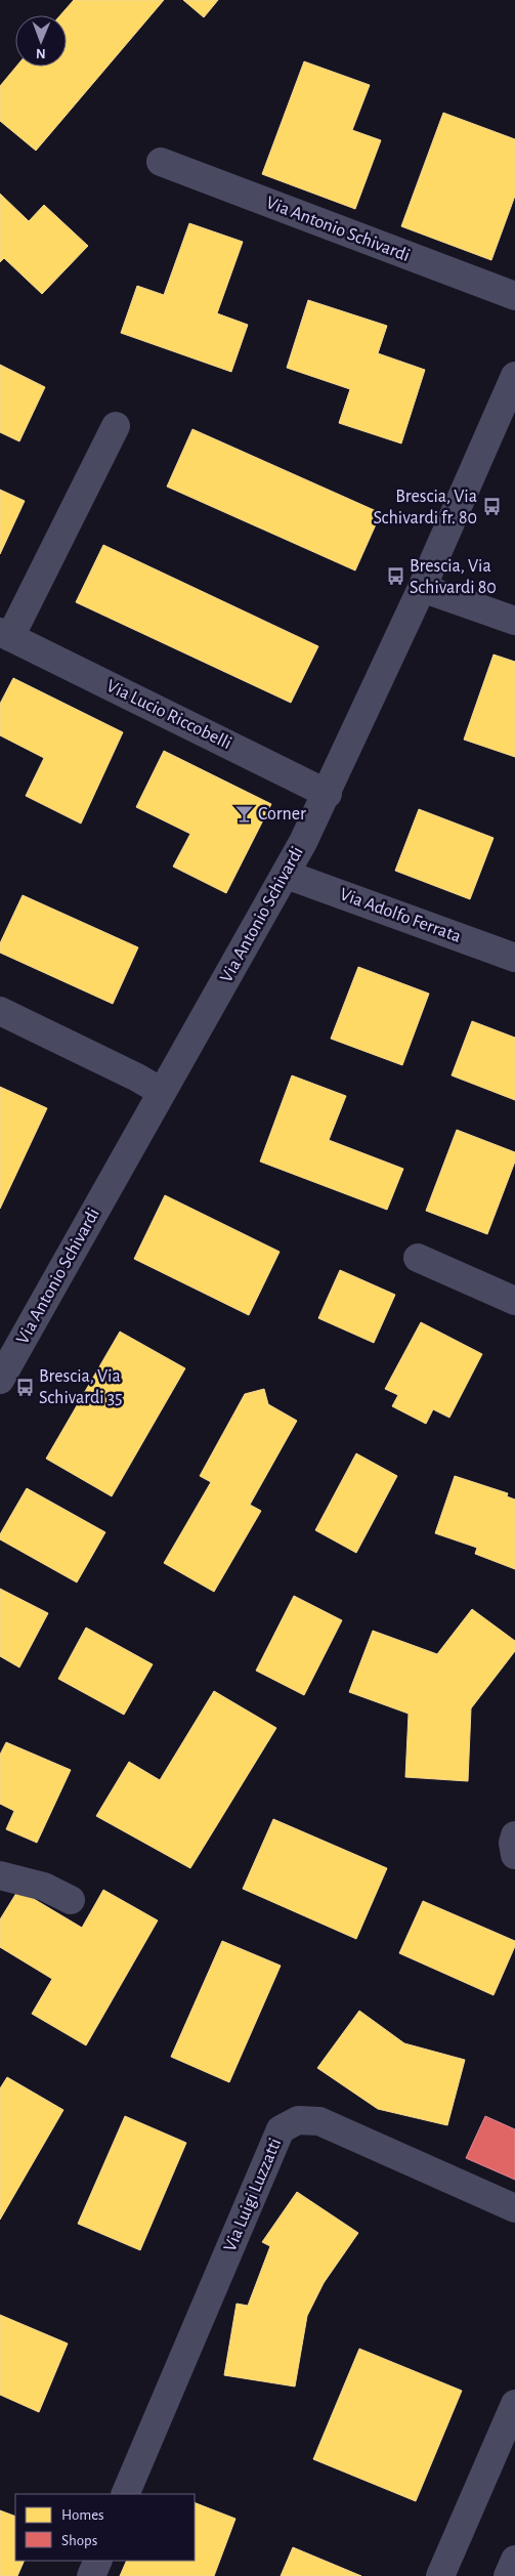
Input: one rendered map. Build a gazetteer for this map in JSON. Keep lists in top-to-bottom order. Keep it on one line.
{"streets":{"street":["Via Antonio Schivardi","Via Lucio Riccobelli","Via Adolfo Ferrata","Via Luigi Luzzatti"]},"crossings":[["Via Antonio Schivardi","Via Lucio Riccobelli"],["Via Antonio Schivardi","Via Adolfo Ferrata"]],"places":{"bus stop":["Brescia, Via Schivardi fr. 80","Brescia, Via Schivardi 80","Brescia, Via Schivardi 35"],"bar":["Corner"]},"legend":["Homes","Shops"],"north":"bottom"}
